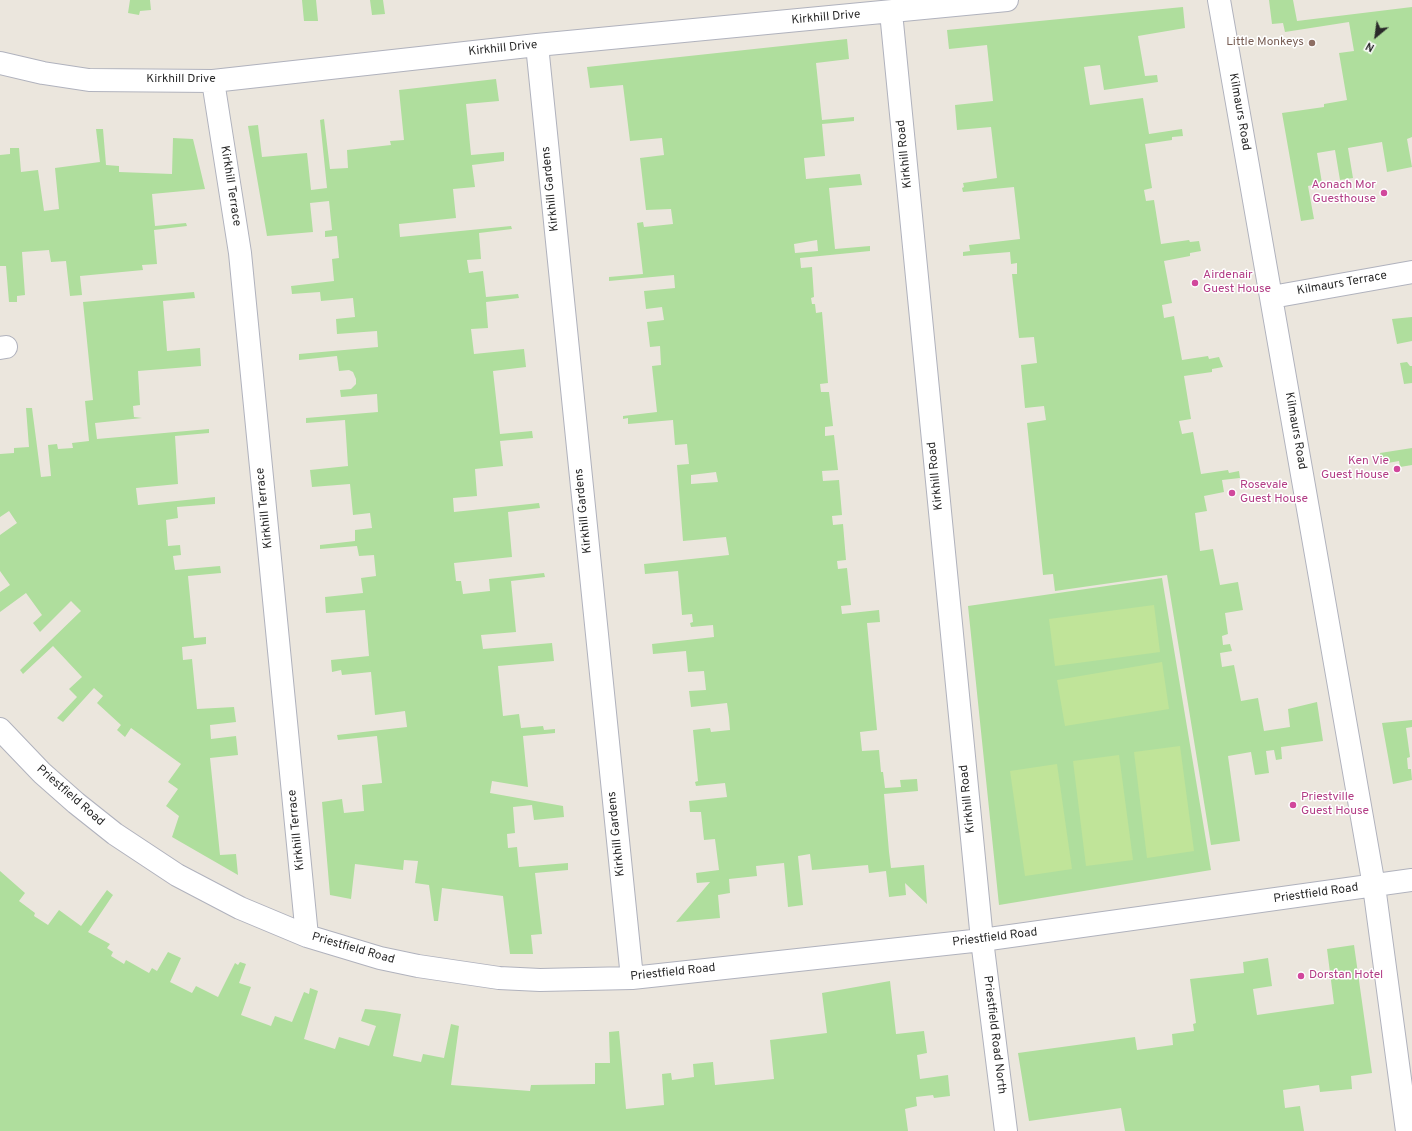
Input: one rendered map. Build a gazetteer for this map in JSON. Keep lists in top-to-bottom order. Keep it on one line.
{"streets":{"street":["Kirkhill Drive","Kilmaurs Road","Kirkhill Road","Kirkhill Terrace","Kirkhill Gardens","Kilmaurs Terrace","Priestfield Road","Priestfield Road North"]},"crossings":[["Kirkhill Drive","Kirkhill Road"],["Kirkhill Drive","Kirkhill Terrace"],["Kirkhill Drive","Kirkhill Gardens"],["Kilmaurs Road","Kilmaurs Terrace"],["Kilmaurs Road","Priestfield Road"],["Kirkhill Road","Priestfield Road"],["Kirkhill Road","Priestfield Road North"],["Kirkhill Terrace","Priestfield Road"],["Kirkhill Gardens","Priestfield Road"],["Priestfield Road","Priestfield Road North"]],"places":["Little Monkeys","Aonach Mor Guesthouse","Airdenair Guest House","Ken Vie Guest House","Rosevale Guest House","Priestville Guest House","Dorstan Hotel"],"north":"bottom left"}
